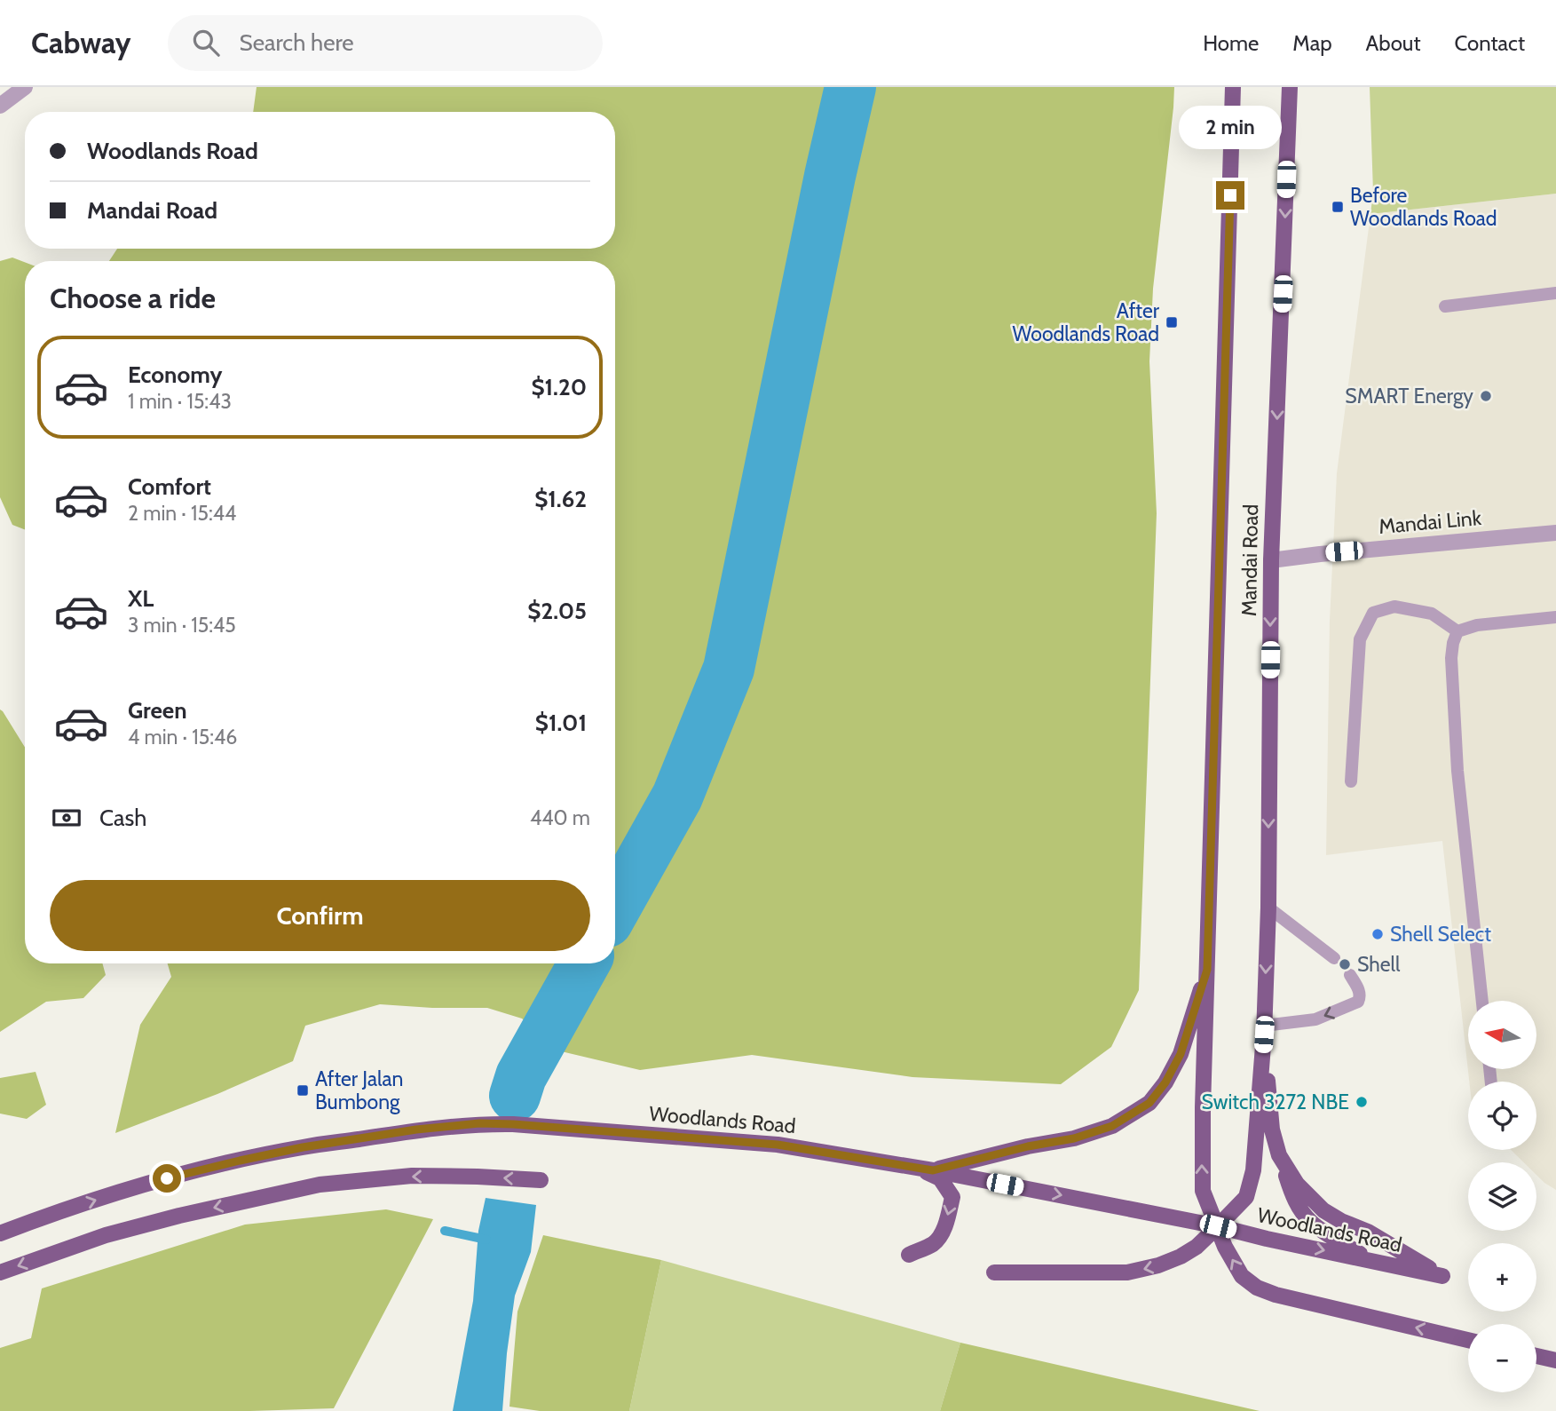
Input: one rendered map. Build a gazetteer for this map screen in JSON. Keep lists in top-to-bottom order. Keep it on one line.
{"streets":{"main road":["Mandai Road","Woodlands Road"],"street":["Mandai Link"]},"crossings":[["Mandai Link","Mandai Road"],["Mandai Road","Woodlands Road"]],"places":{"transit":["Before Woodlands Road","After Woodlands Road","After Jalan Bumbong"],"other":["SMART Energy","Shell Select","Shell","Switch 3272 NBE"]},"north":"left","page":{"header":"Cabway","search":"Search here","nav":["Home","Map","About","Contact"],"bubble":"2 min","banner":["Woodlands Road","Mandai Road"],"heading":"Choose a ride","list":[{"name":"Economy","note":"1 min · 15:43","value":"$1.20"},{"name":"Comfort","note":"2 min · 15:44","value":"$1.62"},{"name":"XL","note":"3 min · 15:45","value":"$2.05"},{"name":"Green","note":"4 min · 15:46","value":"$1.01"}],"pay":["Cash","440 m"],"buttons":"Confirm","map_buttons":["+","−"]}}
